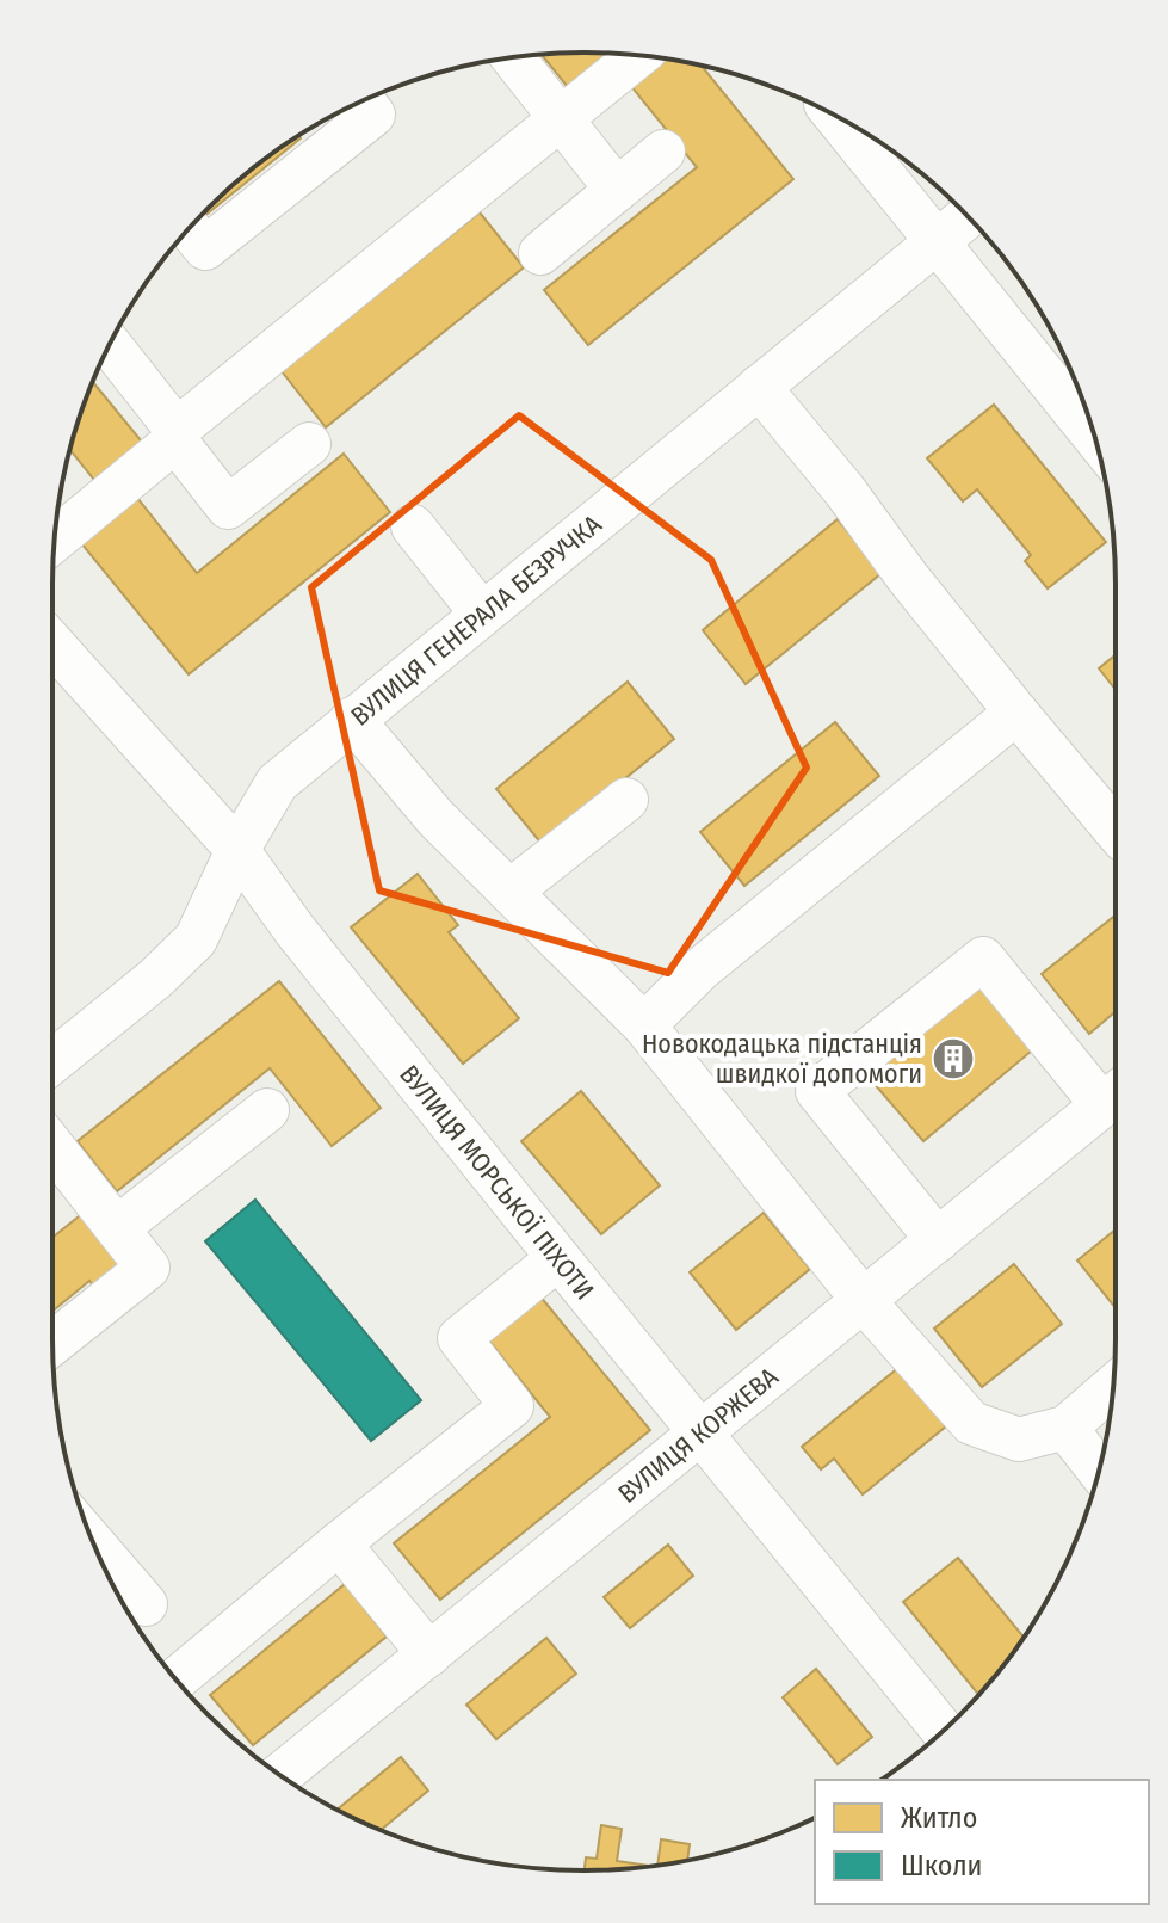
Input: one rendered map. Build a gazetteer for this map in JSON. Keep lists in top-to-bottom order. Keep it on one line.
{"streets":{"street":["ВУЛИЦЯ ГЕНЕРАЛА БЕЗРУЧКА","ВУЛИЦЯ МОРСЬКОЇ ПІХОТИ","ВУЛИЦЯ КОРЖЕВА"]},"crossings":[["ВУЛИЦЯ ГЕНЕРАЛА БЕЗРУЧКА","ВУЛИЦЯ МОРСЬКОЇ ПІХОТИ"],["ВУЛИЦЯ МОРСЬКОЇ ПІХОТИ","ВУЛИЦЯ КОРЖЕВА"]],"places":{"building":["Новокодацька підстанція швидкої допомоги"]},"legend":["Житло","Школи"]}
